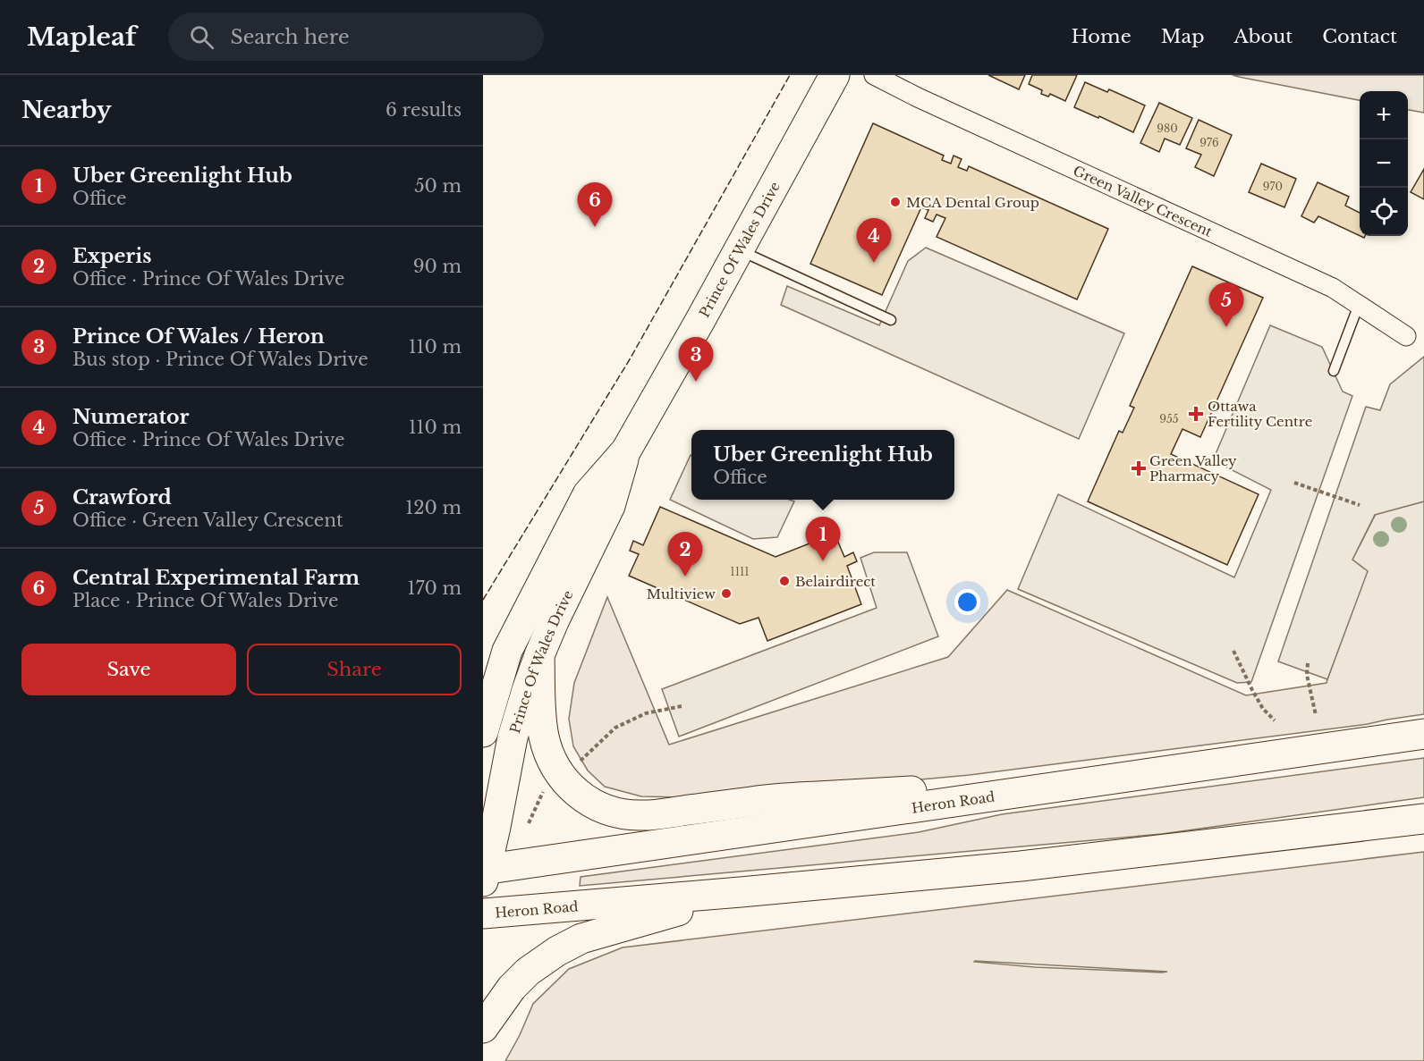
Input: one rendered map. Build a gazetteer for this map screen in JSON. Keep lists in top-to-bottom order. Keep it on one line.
{"streets":{"main road":["Prince Of Wales Drive","Heron Road"],"street":["Green Valley Crescent"]},"crossings":[["Prince Of Wales Drive","Heron Road"]],"places":{"other":["MCA Dental Group","Belairdirect","Multiview"],"health":["Ottawa Fertility Centre","Green Valley Pharmacy"]},"house_numbers":["980","976","970","955","1111"],"page":{"header":"Mapleaf","search":"Search here","nav":["Home","Map","About","Contact"],"heading":["Nearby","6 results"],"map_buttons":["+","−"],"list":[{"mark":"1","name":"Uber Greenlight Hub","note":"Office","value":"50 m"},{"mark":"2","name":"Experis","note":"Office · Prince Of Wales Drive","value":"90 m"},{"mark":"3","name":"Prince Of Wales / Heron","note":"Bus stop · Prince Of Wales Drive","value":"110 m"},{"mark":"4","name":"Numerator","note":"Office · Prince Of Wales Drive","value":"110 m"},{"mark":"5","name":"Crawford","note":"Office · Green Valley Crescent","value":"120 m"},{"mark":"6","name":"Central Experimental Farm","note":"Place · Prince Of Wales Drive","value":"170 m"}],"pins":["6","4","5","3","1","2"],"popup":["Uber Greenlight Hub","Office"],"buttons":["Save","Share"]}}
